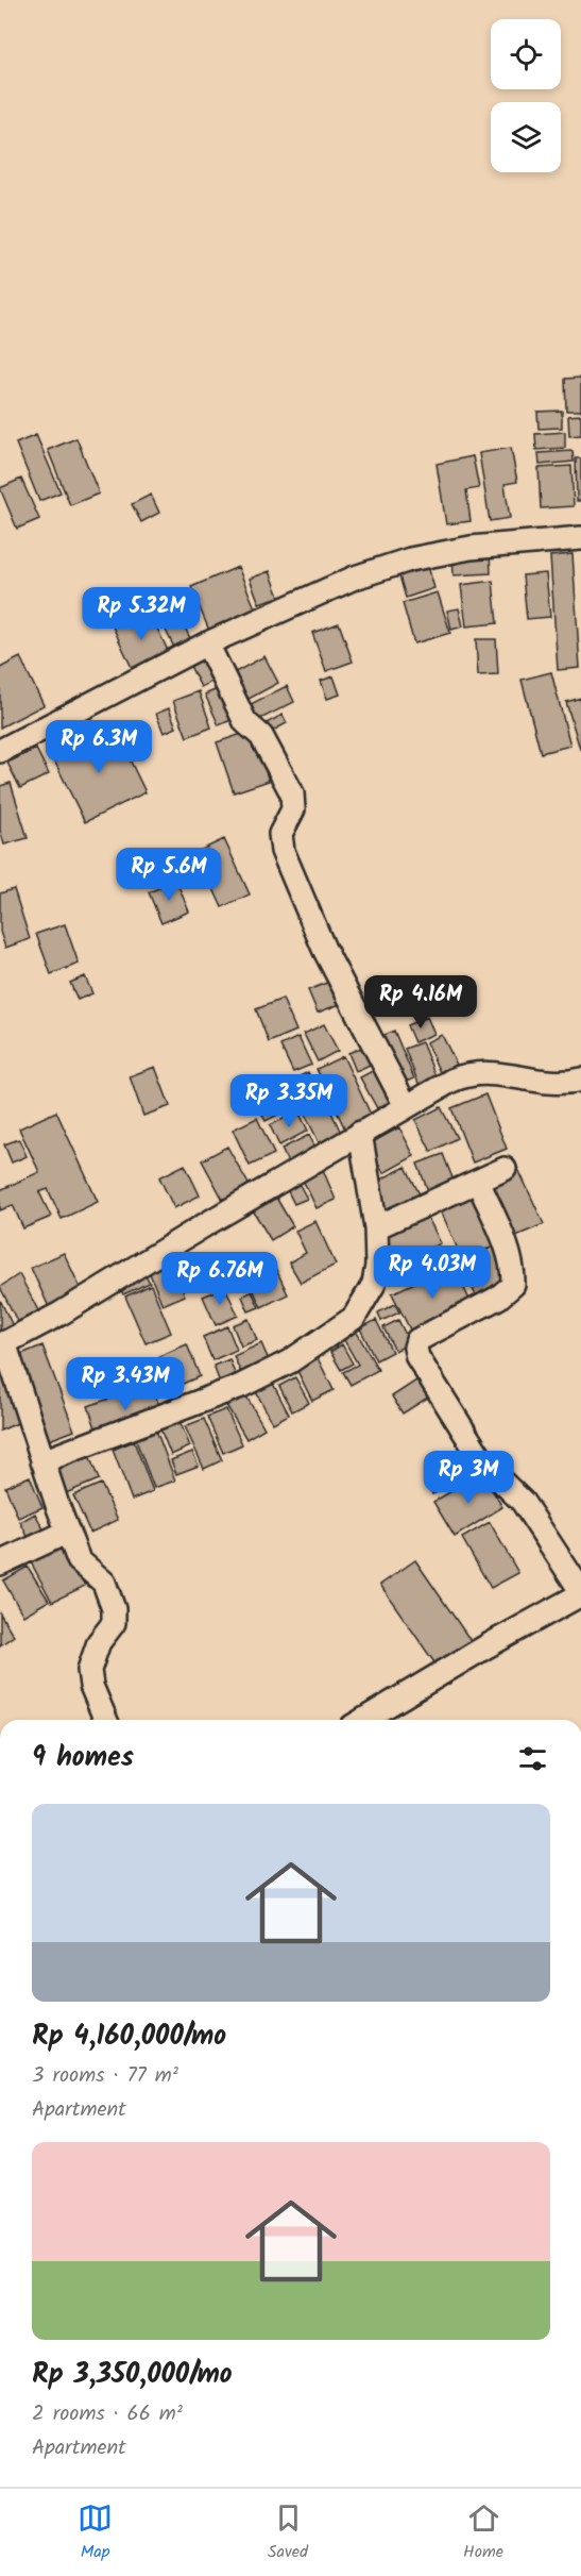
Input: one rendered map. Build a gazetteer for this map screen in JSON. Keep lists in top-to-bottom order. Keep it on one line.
{"page":{"price":["Rp 5.32M","Rp 6.3M","Rp 5.6M","Rp 4.16M","Rp 3.35M","Rp 4.03M","Rp 6.76M","Rp 3.43M","Rp 3M"],"heading":"9 homes","list":[{"name":"Rp 4,160,000/mo","note":"3 rooms · 77 m² · Apartment"},{"name":"Rp 3,350,000/mo","note":"2 rooms · 66 m² · Apartment"}],"tabs":["Map","Saved","Home"]}}
